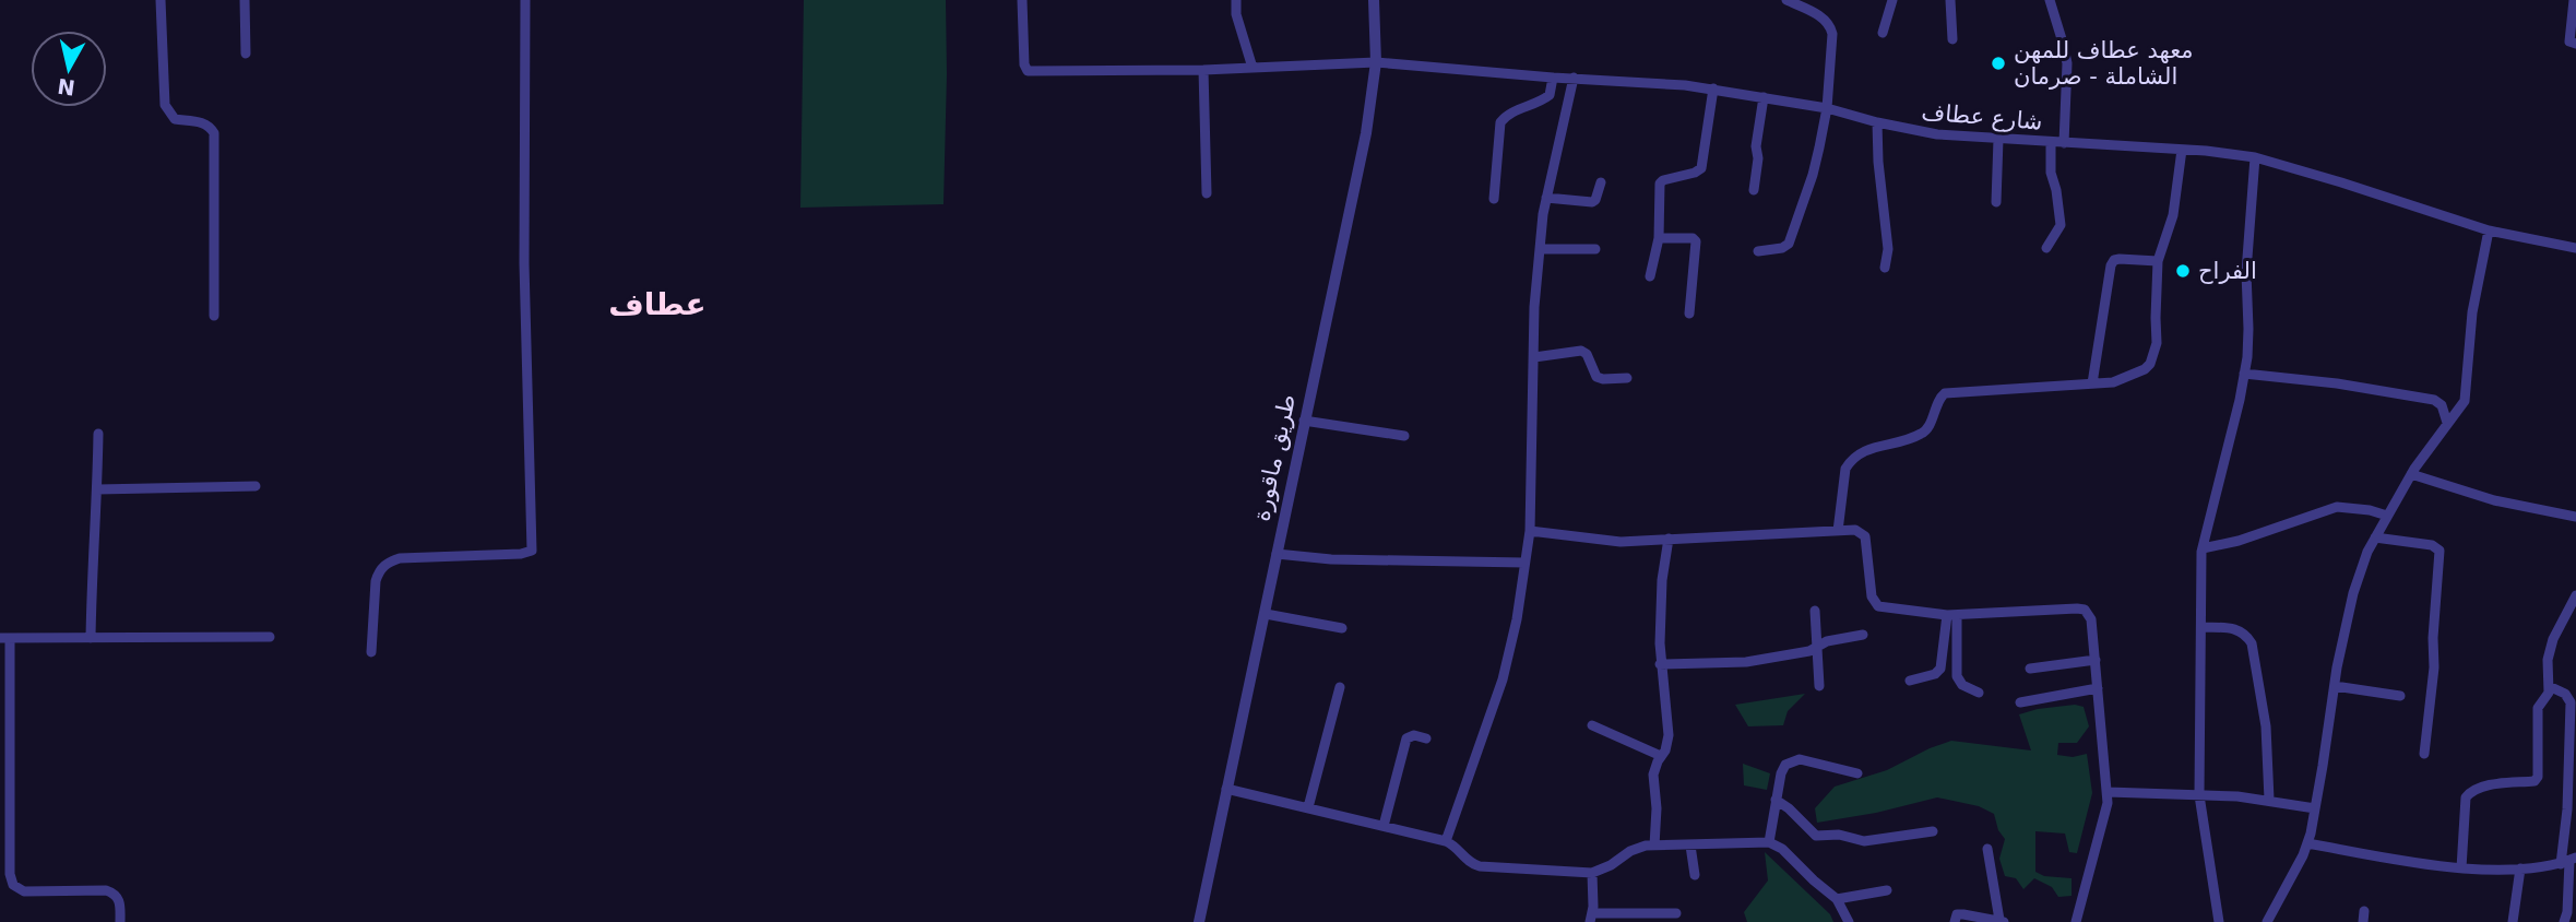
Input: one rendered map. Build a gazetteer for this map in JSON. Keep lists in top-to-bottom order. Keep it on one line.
{"streets":{"street":["شارع عطاف","طريق ماقورة"]},"crossings":[["شارع عطاف","طريق ماقورة"]],"districts":["عطاف"],"places":["معهد عطاف للمهن الشاملة - صرمان","الفراح"],"north":"bottom"}
